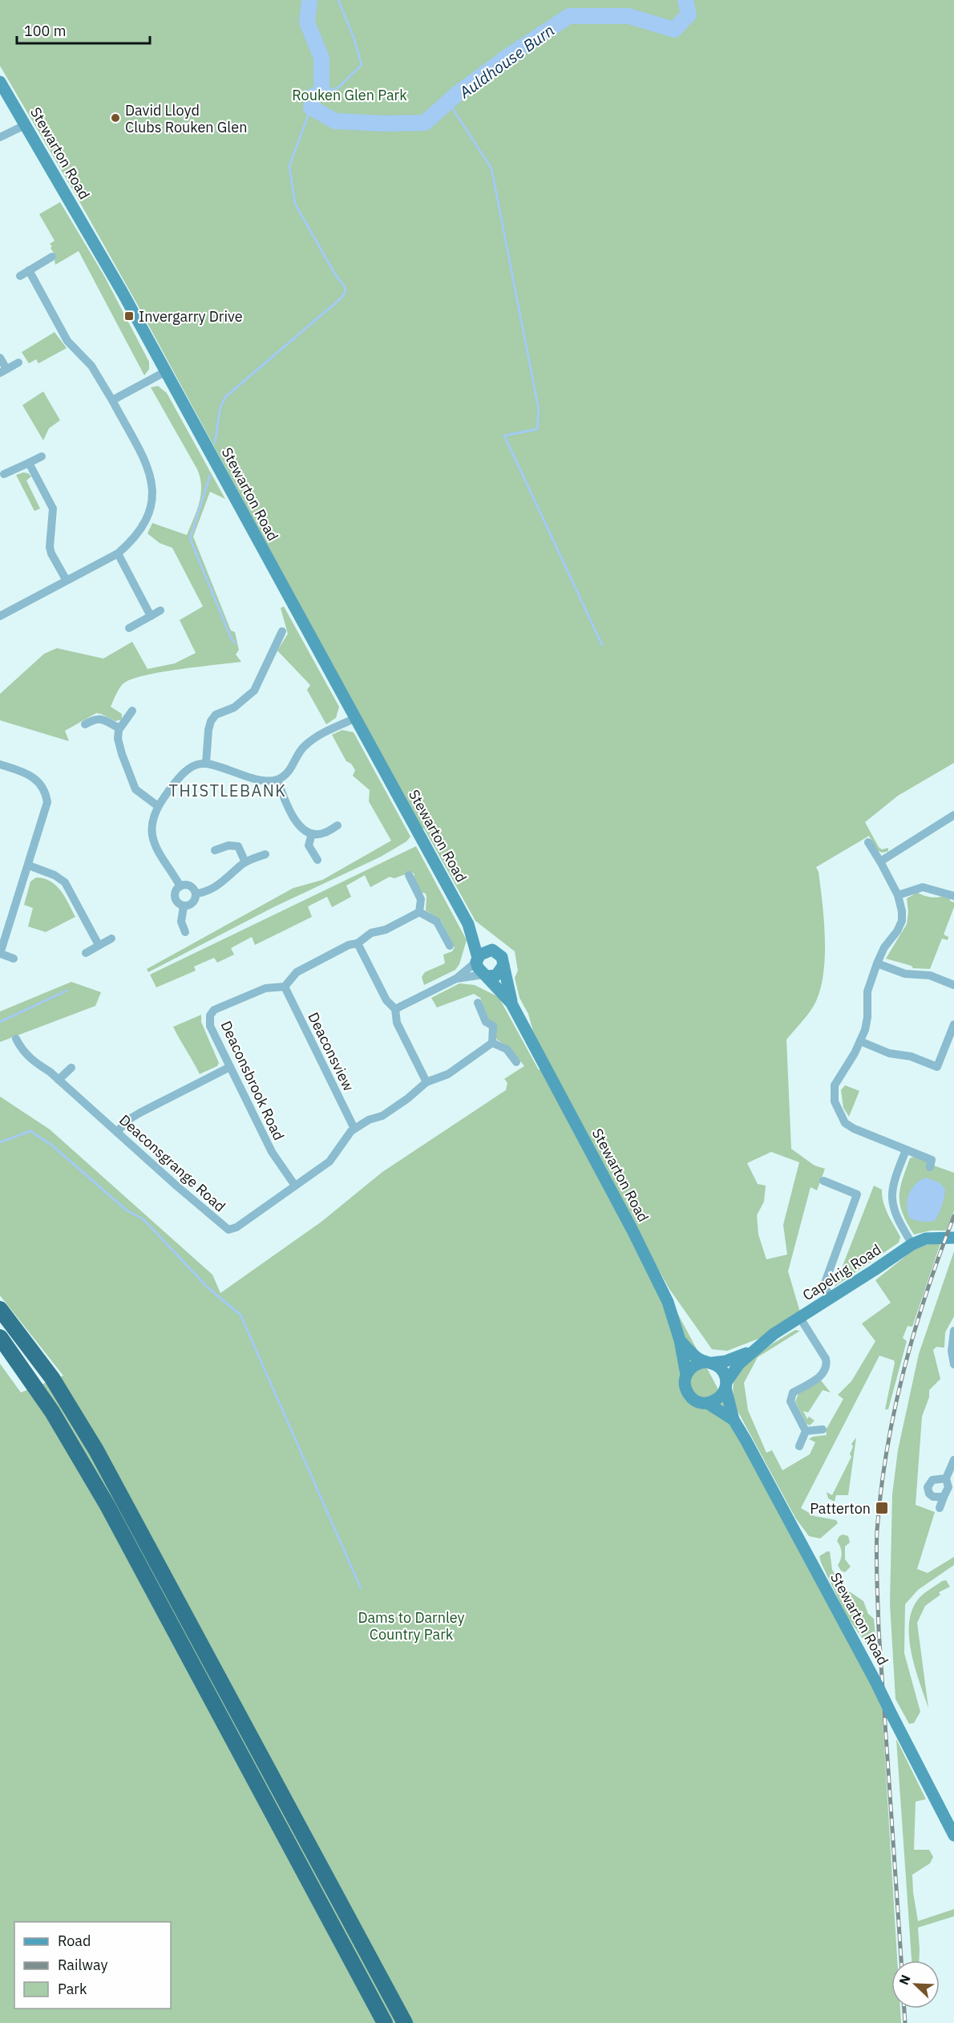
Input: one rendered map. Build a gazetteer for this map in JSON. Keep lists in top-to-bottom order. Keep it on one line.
{"streets":{"main road":["Stewarton Road","Capelrig Road"],"street":["Deaconsview","Deaconsbrook Road","Deaconsgrange Road"]},"crossings":[["Stewarton Road","Capelrig Road"],["Deaconsview","Deaconsbrook Road"],["Deaconsview","Deaconsgrange Road"],["Deaconsbrook Road","Deaconsgrange Road"]],"districts":["THISTLEBANK"],"water":["Auldhouse Burn"],"parks":["Rouken Glen Park","Dams to Darnley Country Park"],"places":{"other":["David Lloyd Clubs Rouken Glen"],"transit":["Invergarry Drive","Patterton"]},"legend":["Road","Railway","Park"],"scale_bar":"100 m","north":"top left"}
